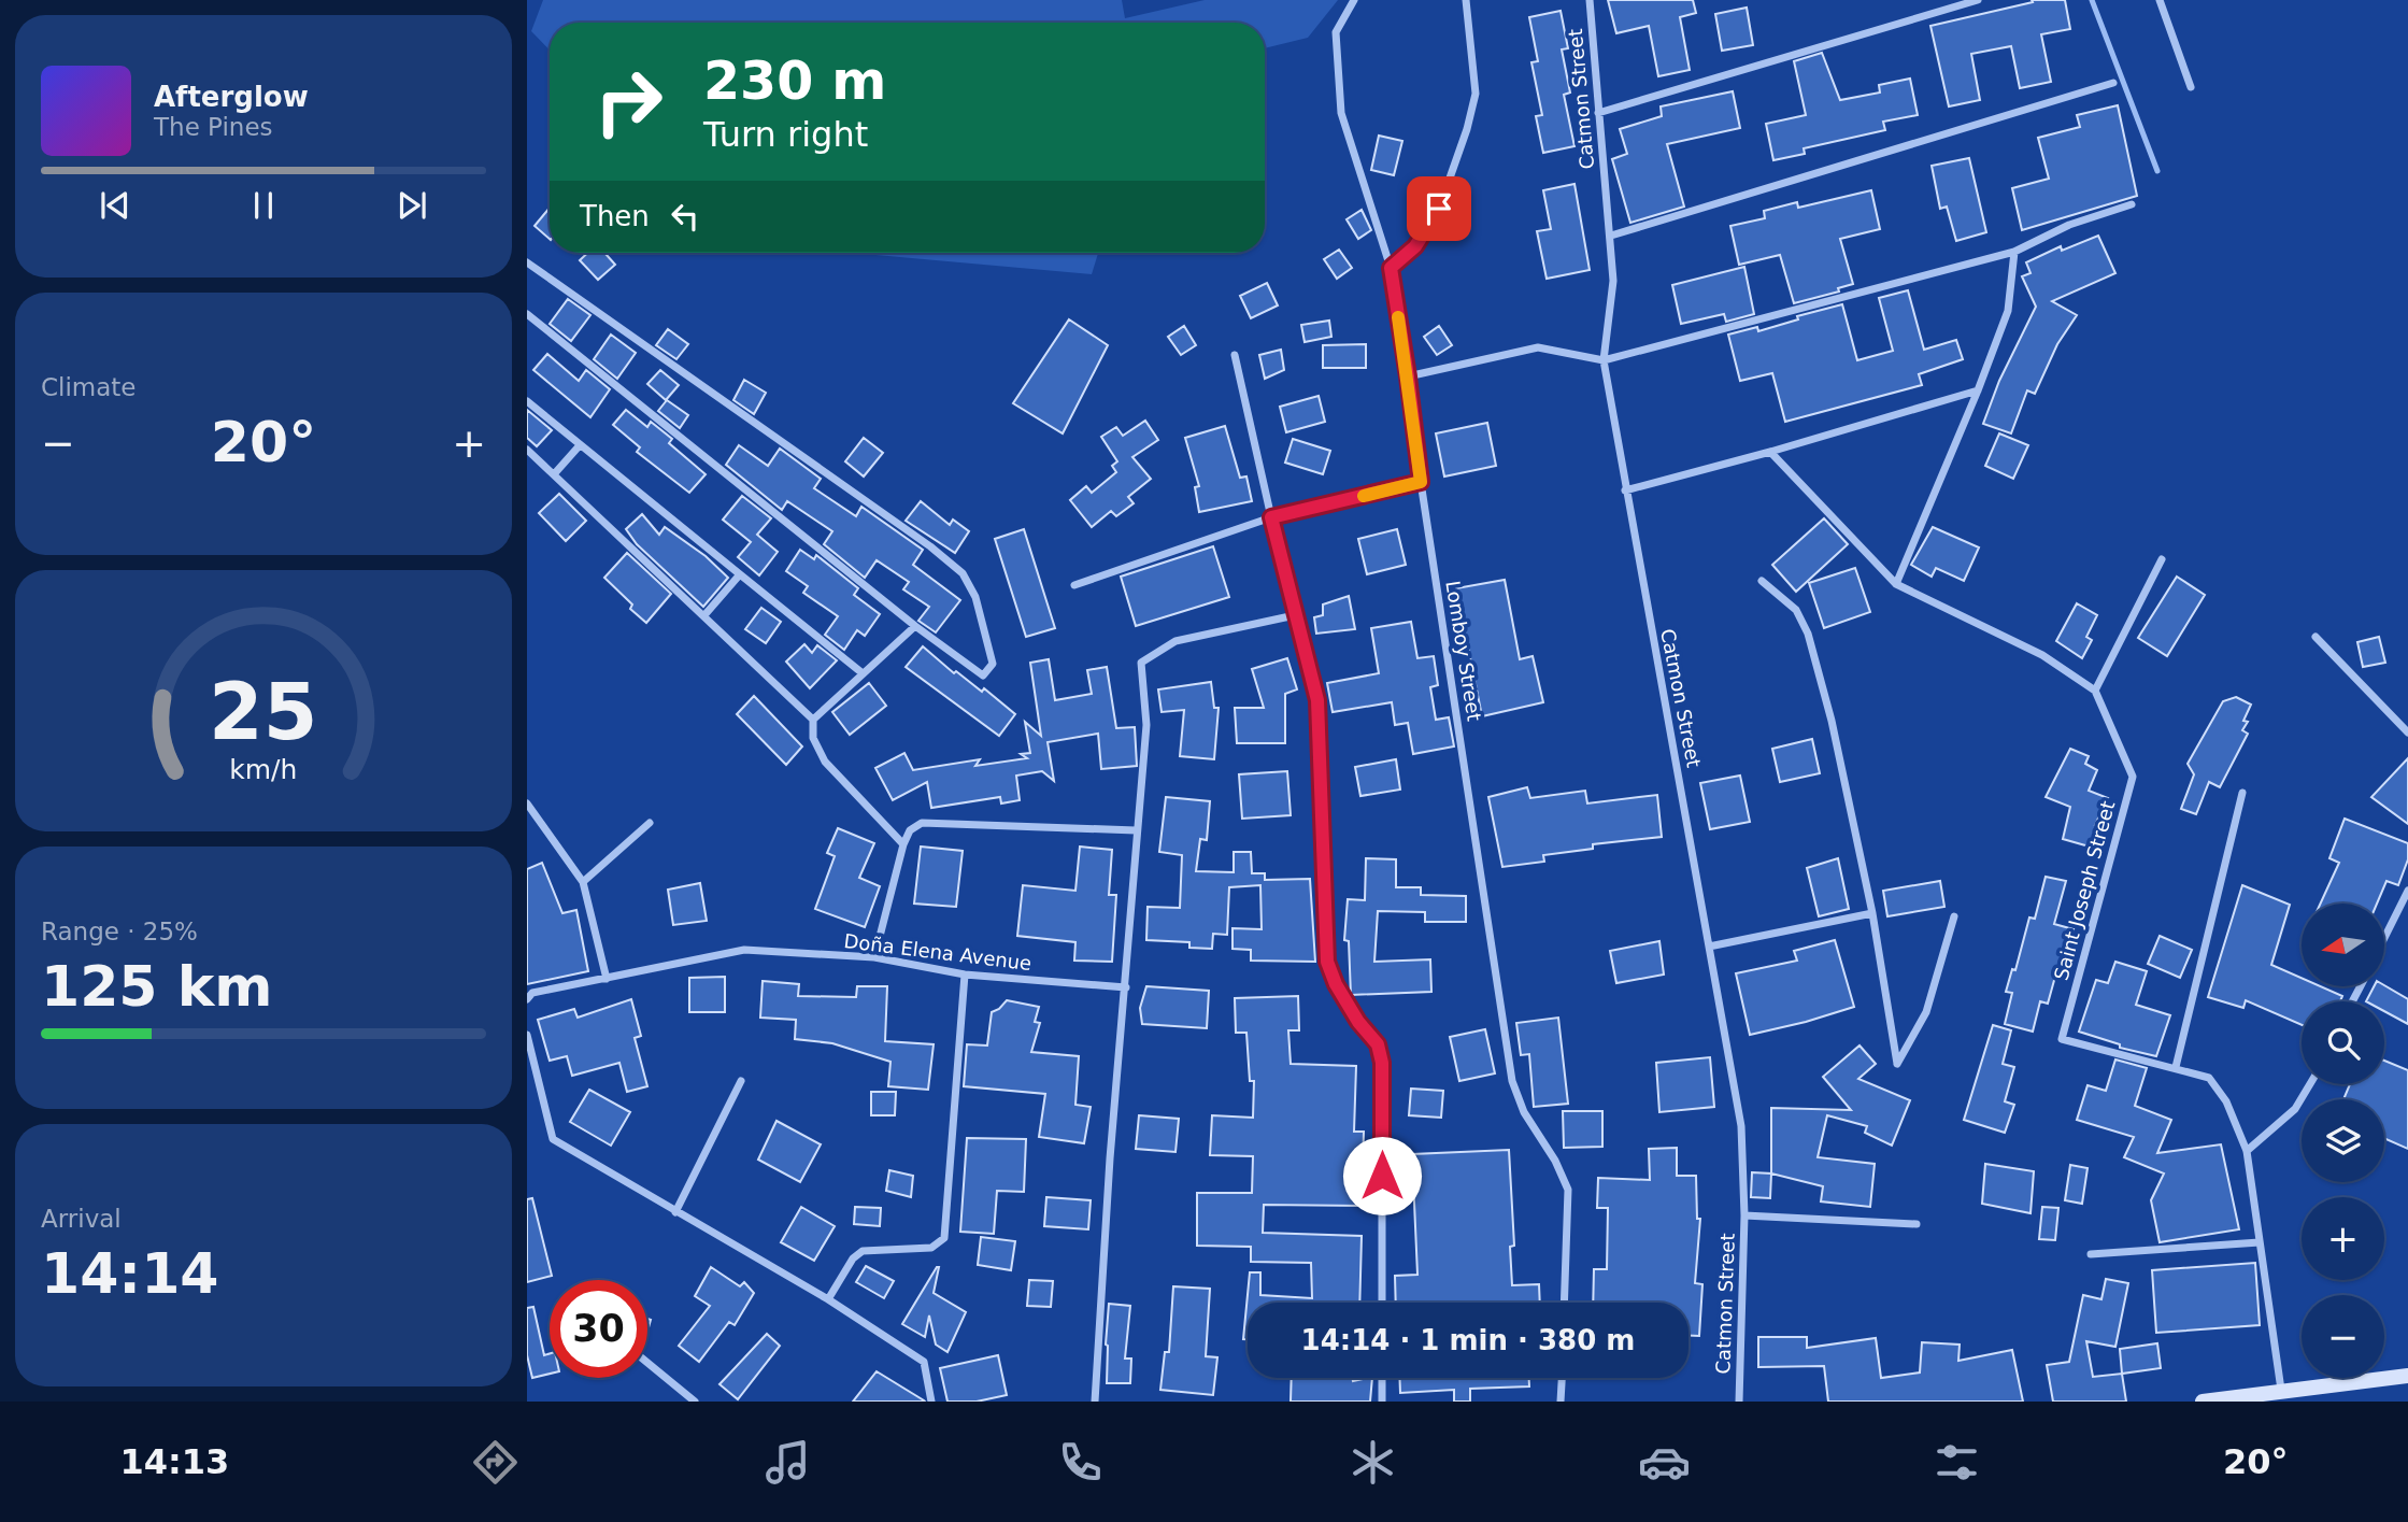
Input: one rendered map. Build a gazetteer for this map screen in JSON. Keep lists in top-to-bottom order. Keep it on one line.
{"streets":{"street":["Catmon Street","Lomboy Street","Saint Joseph Street","Doña Elena Avenue"]},"north":"left","page":{"turn":["230 m","Turn right"],"song":["Afterglow","The Pines"],"then":"Then","tile":["Climate",["Range · 25%","125 km"],["Arrival","14:14"]],"heat":["−","20°","+"],"map_buttons":["+","−"],"limit":"30","trip":"14:14 · 1 min · 380 m","tabs":["14:13","20°"],"gauge":["25","km/h"]}}
